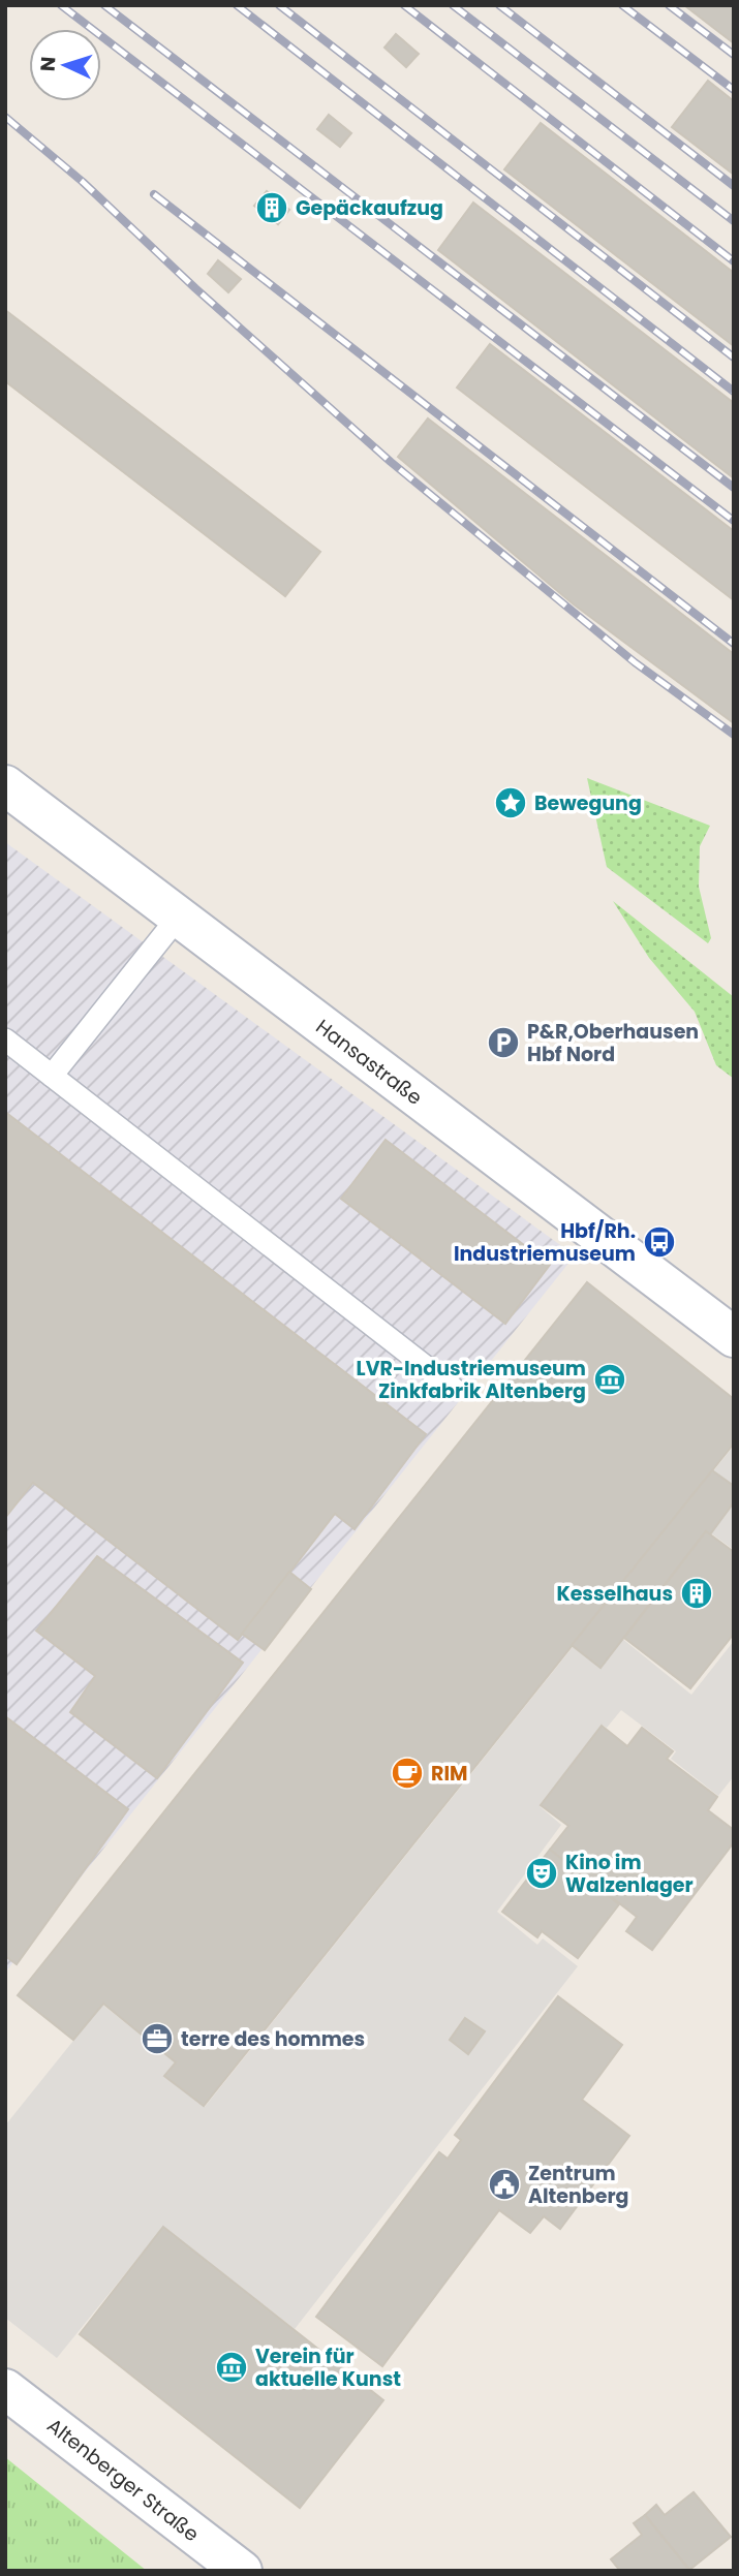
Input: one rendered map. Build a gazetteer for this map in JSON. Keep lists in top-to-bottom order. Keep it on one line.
{"streets":{"main road":["Hansastraße","Altenberger Straße"]},"places":{"building":["Gepäckaufzug","Kesselhaus"],"place":["Bewegung"],"parking":["P&R,Oberhausen Hbf Nord"],"bus stop":["Hbf/Rh. Industriemuseum"],"museum":["LVR-Industriemuseum Zinkfabrik Altenberg","Verein für aktuelle Kunst"],"cafe":["RIM"],"theatre":["Kino im Walzenlager"],"office":["terre des hommes"],"public building":["Zentrum Altenberg"]},"north":"left"}
